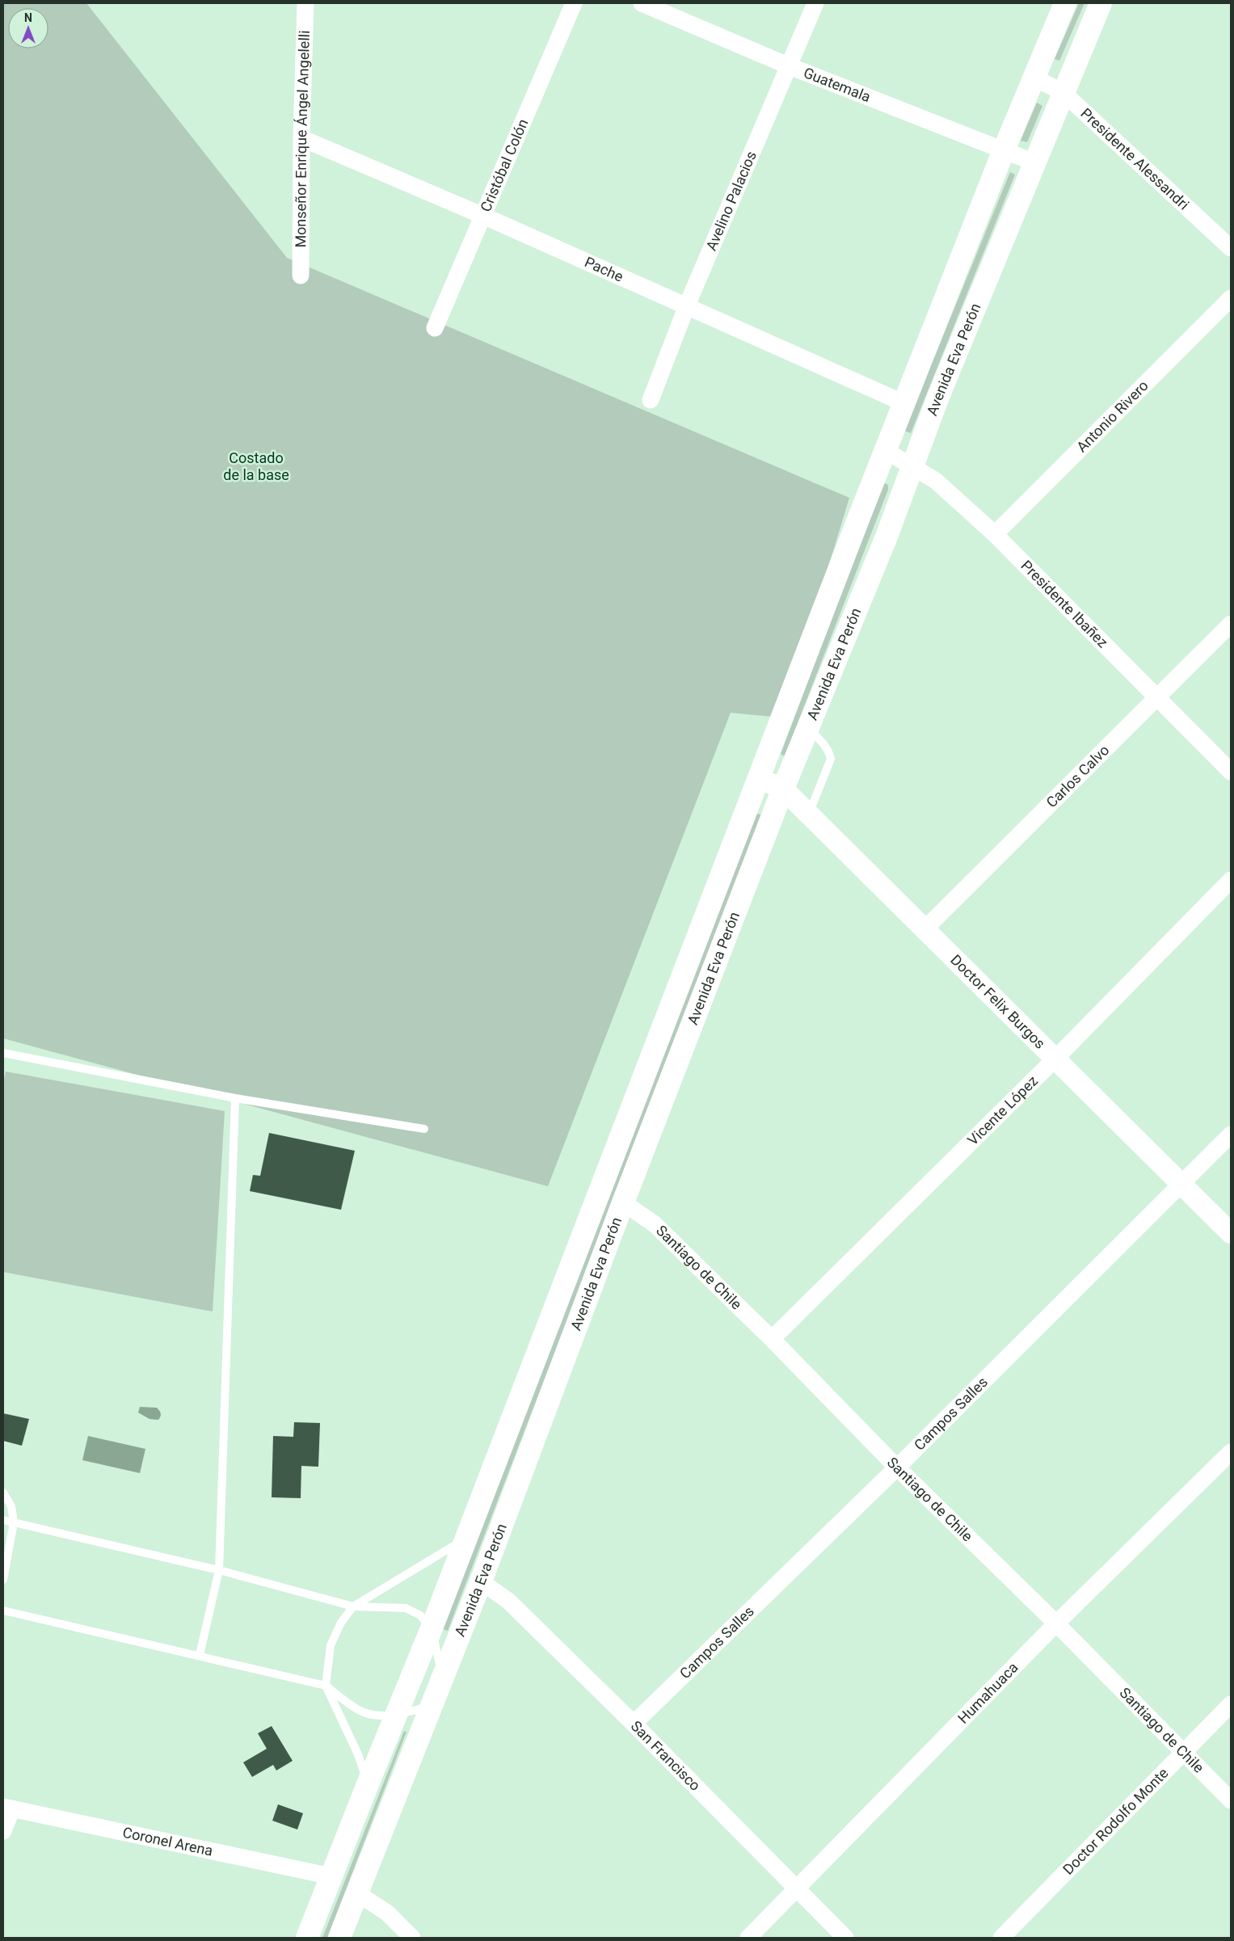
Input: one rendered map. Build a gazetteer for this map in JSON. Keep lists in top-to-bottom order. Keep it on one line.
{"streets":{"main road":["Avenida Eva Perón"],"street":["Guatemala","Monseñor Enrique Ángel Angelelli","Presidente Alessandri","Cristóbal Colón","Avelino Palacios","Pache","Antonio Rivero","Presidente Ibañez","Carlos Calvo","Doctor Felix Burgos","Vicente López","Santiago de Chile","Campos Salles","Humahuaca","San Francisco","Doctor Rodolfo Monte","Coronel Arena"]},"crossings":[["Guatemala","Avelino Palacios"],["Guatemala","Avenida Eva Perón"],["Monseñor Enrique Ángel Angelelli","Pache"],["Presidente Alessandri","Avenida Eva Perón"],["Cristóbal Colón","Pache"],["Avelino Palacios","Pache"],["Pache","Avenida Eva Perón"],["Avenida Eva Perón","Presidente Ibañez"],["Avenida Eva Perón","Doctor Felix Burgos"],["Avenida Eva Perón","Santiago de Chile"],["Avenida Eva Perón","San Francisco"],["Avenida Eva Perón","Coronel Arena"],["Antonio Rivero","Presidente Ibañez"],["Presidente Ibañez","Carlos Calvo"],["Carlos Calvo","Doctor Felix Burgos"],["Doctor Felix Burgos","Vicente López"],["Doctor Felix Burgos","Campos Salles"],["Vicente López","Santiago de Chile"],["Santiago de Chile","Campos Salles"],["Santiago de Chile","Humahuaca"],["Santiago de Chile","Doctor Rodolfo Monte"],["Campos Salles","San Francisco"],["Humahuaca","San Francisco"]],"parks":["Costado de la base"],"north":"top"}
